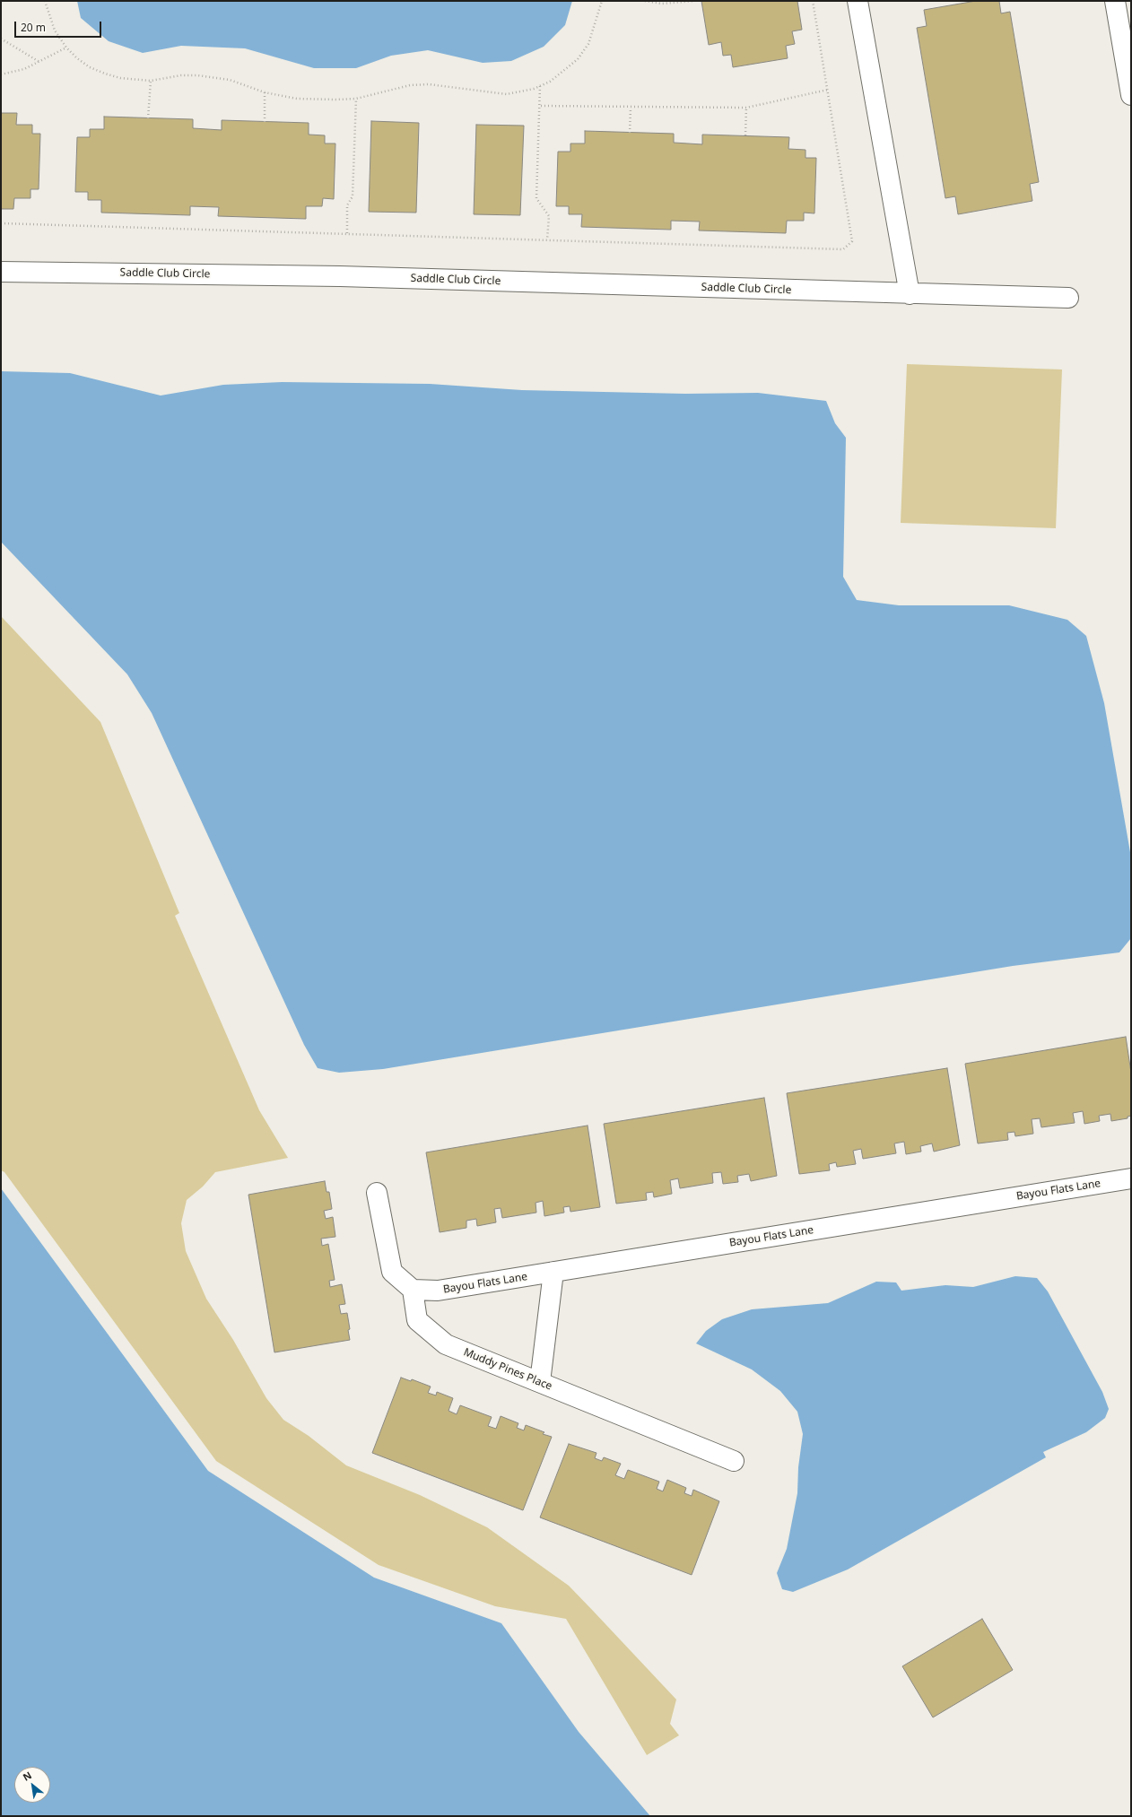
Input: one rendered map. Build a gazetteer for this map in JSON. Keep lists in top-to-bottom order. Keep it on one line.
{"streets":{"street":["Saddle Club Circle","Bayou Flats Lane","Muddy Pines Place"]},"crossings":[["Bayou Flats Lane","Muddy Pines Place"]],"scale_bar":"20 m","north":"top left"}
